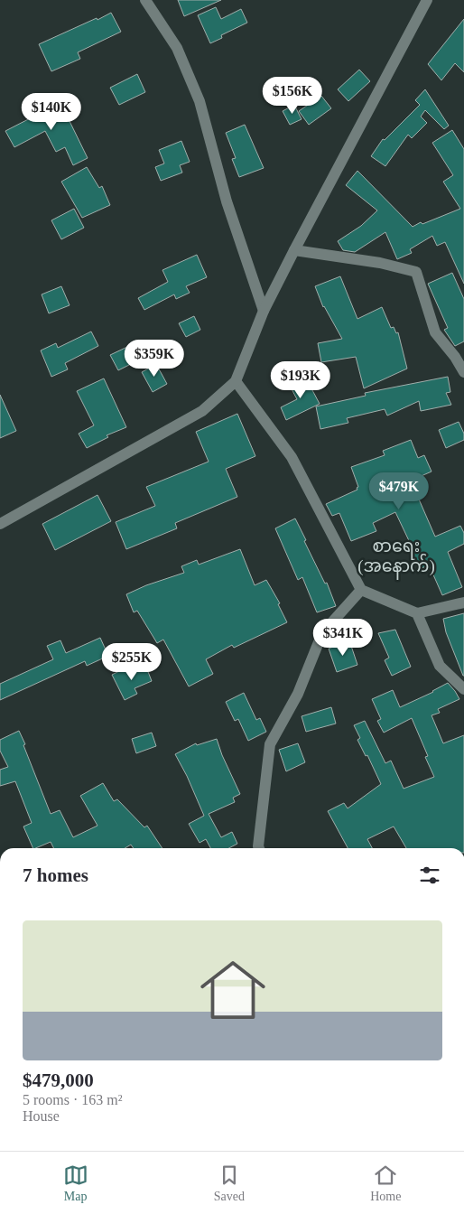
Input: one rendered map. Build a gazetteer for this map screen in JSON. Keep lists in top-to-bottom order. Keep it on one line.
{"districts":["စာရေး (အနောက်)"],"page":{"price":["$156K","$140K","$359K","$193K","$479K","$341K","$255K"],"heading":"7 homes","list":[{"name":"$479,000","note":"5 rooms · 163 m² · House"}],"tabs":["Map","Saved","Home"]}}
